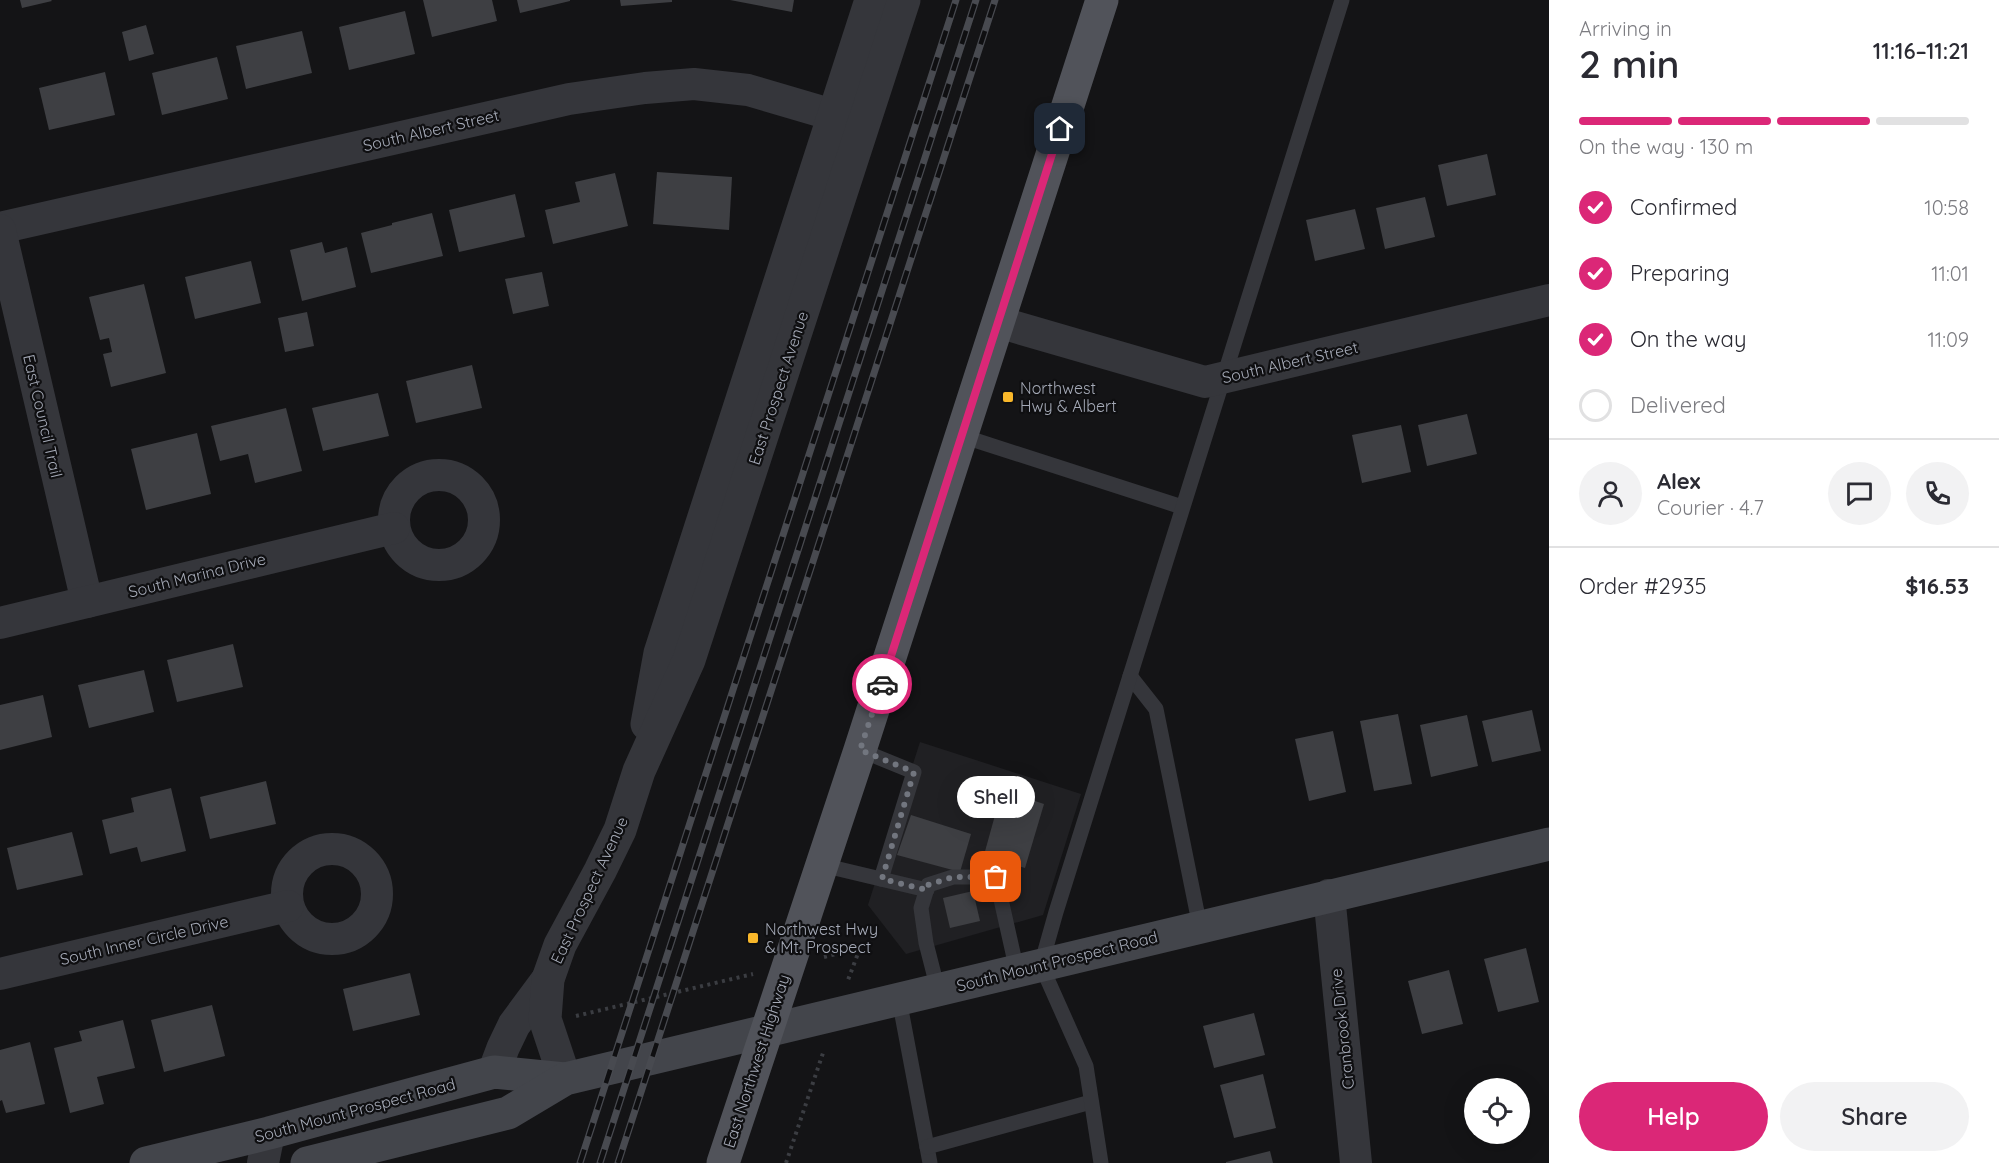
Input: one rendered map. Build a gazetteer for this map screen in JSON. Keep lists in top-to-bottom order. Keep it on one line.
{"streets":{"main road":["South Mount Prospect Road","East Northwest Highway"],"street":["South Albert Street","East Prospect Avenue","East Council Trail","South Marina Drive","South Inner Circle Drive","Cranbrook Drive"]},"crossings":[["South Albert Street","East Prospect Avenue"],["South Albert Street","East Council Trail"],["South Albert Street","East Northwest Highway"],["East Prospect Avenue","South Mount Prospect Road"],["East Council Trail","South Marina Drive"],["South Mount Prospect Road","Cranbrook Drive"],["South Mount Prospect Road","East Northwest Highway"]],"places":{"transit":["Northwest Hwy & Albert","Northwest Hwy & Mt. Prospect"],"other":["Shell"]},"page":{"heading":["2 min","Arriving in","11:16–11:21"],"panel":["Alex","Courier · 4.7","Order #2935","$16.53"],"bar":"On the way · 130 m","list":[["Confirmed","10:58"],["Preparing","11:01"],["On the way","11:09"],"Delivered"],"bubble":"Shell","buttons":["Help","Share"]}}
